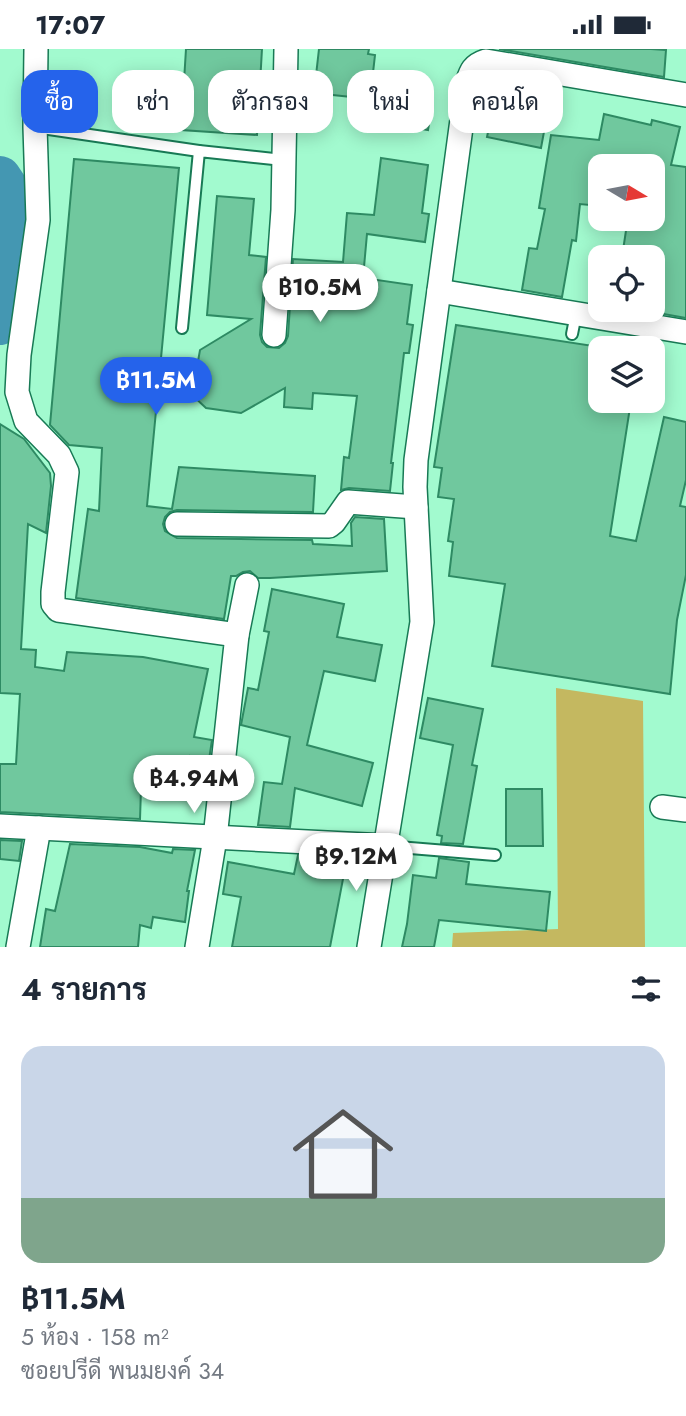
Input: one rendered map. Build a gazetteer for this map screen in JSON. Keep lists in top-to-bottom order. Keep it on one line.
{"north":"right","page":{"status":"17:07","chip":["ซื้อ","เช่า","ตัวกรอง","ใหม่","คอนโด"],"price":["฿10.5M","฿11.5M","฿4.94M","฿9.12M"],"heading":"4 รายการ","list":[{"name":"฿11.5M","note":"5 ห้อง · 158 m² · ซอยปรีดี พนมยงค์ 34"}]}}
